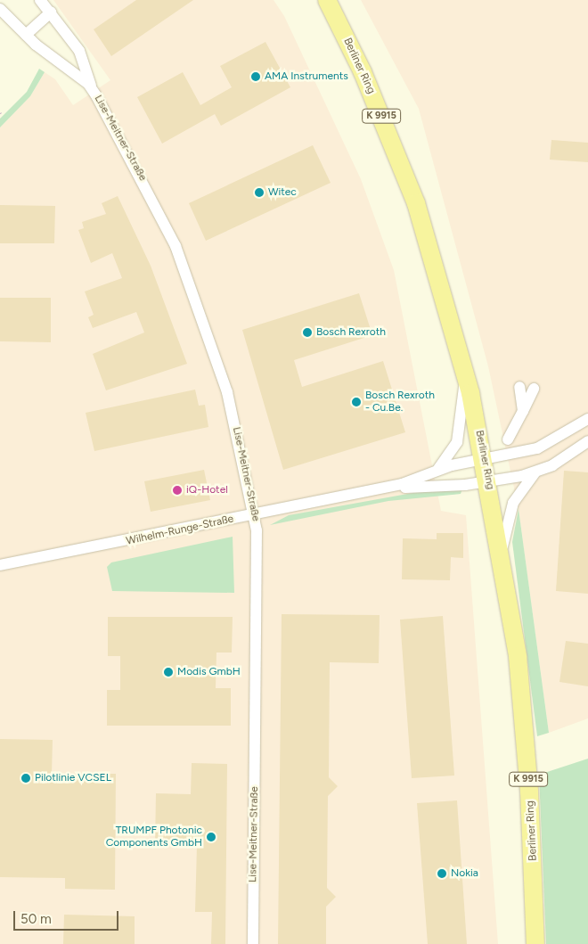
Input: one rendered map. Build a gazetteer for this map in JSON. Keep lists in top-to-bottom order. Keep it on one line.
{"streets":{"main road":["Berliner Ring","K 9915"],"street":["Lise-Meitner-Straße","Wilhelm-Runge-Straße"]},"crossings":[["Berliner Ring","Wilhelm-Runge-Straße"],["Lise-Meitner-Straße","Wilhelm-Runge-Straße"]],"places":["AMA Instruments","Witec","Bosch Rexroth","Bosch Rexroth - Cu.Be.","iQ-Hotel","Modis GmbH","Pilotlinie VCSEL","TRUMPF Photonic Components GmbH","Nokia"],"scale_bar":"50 m"}
